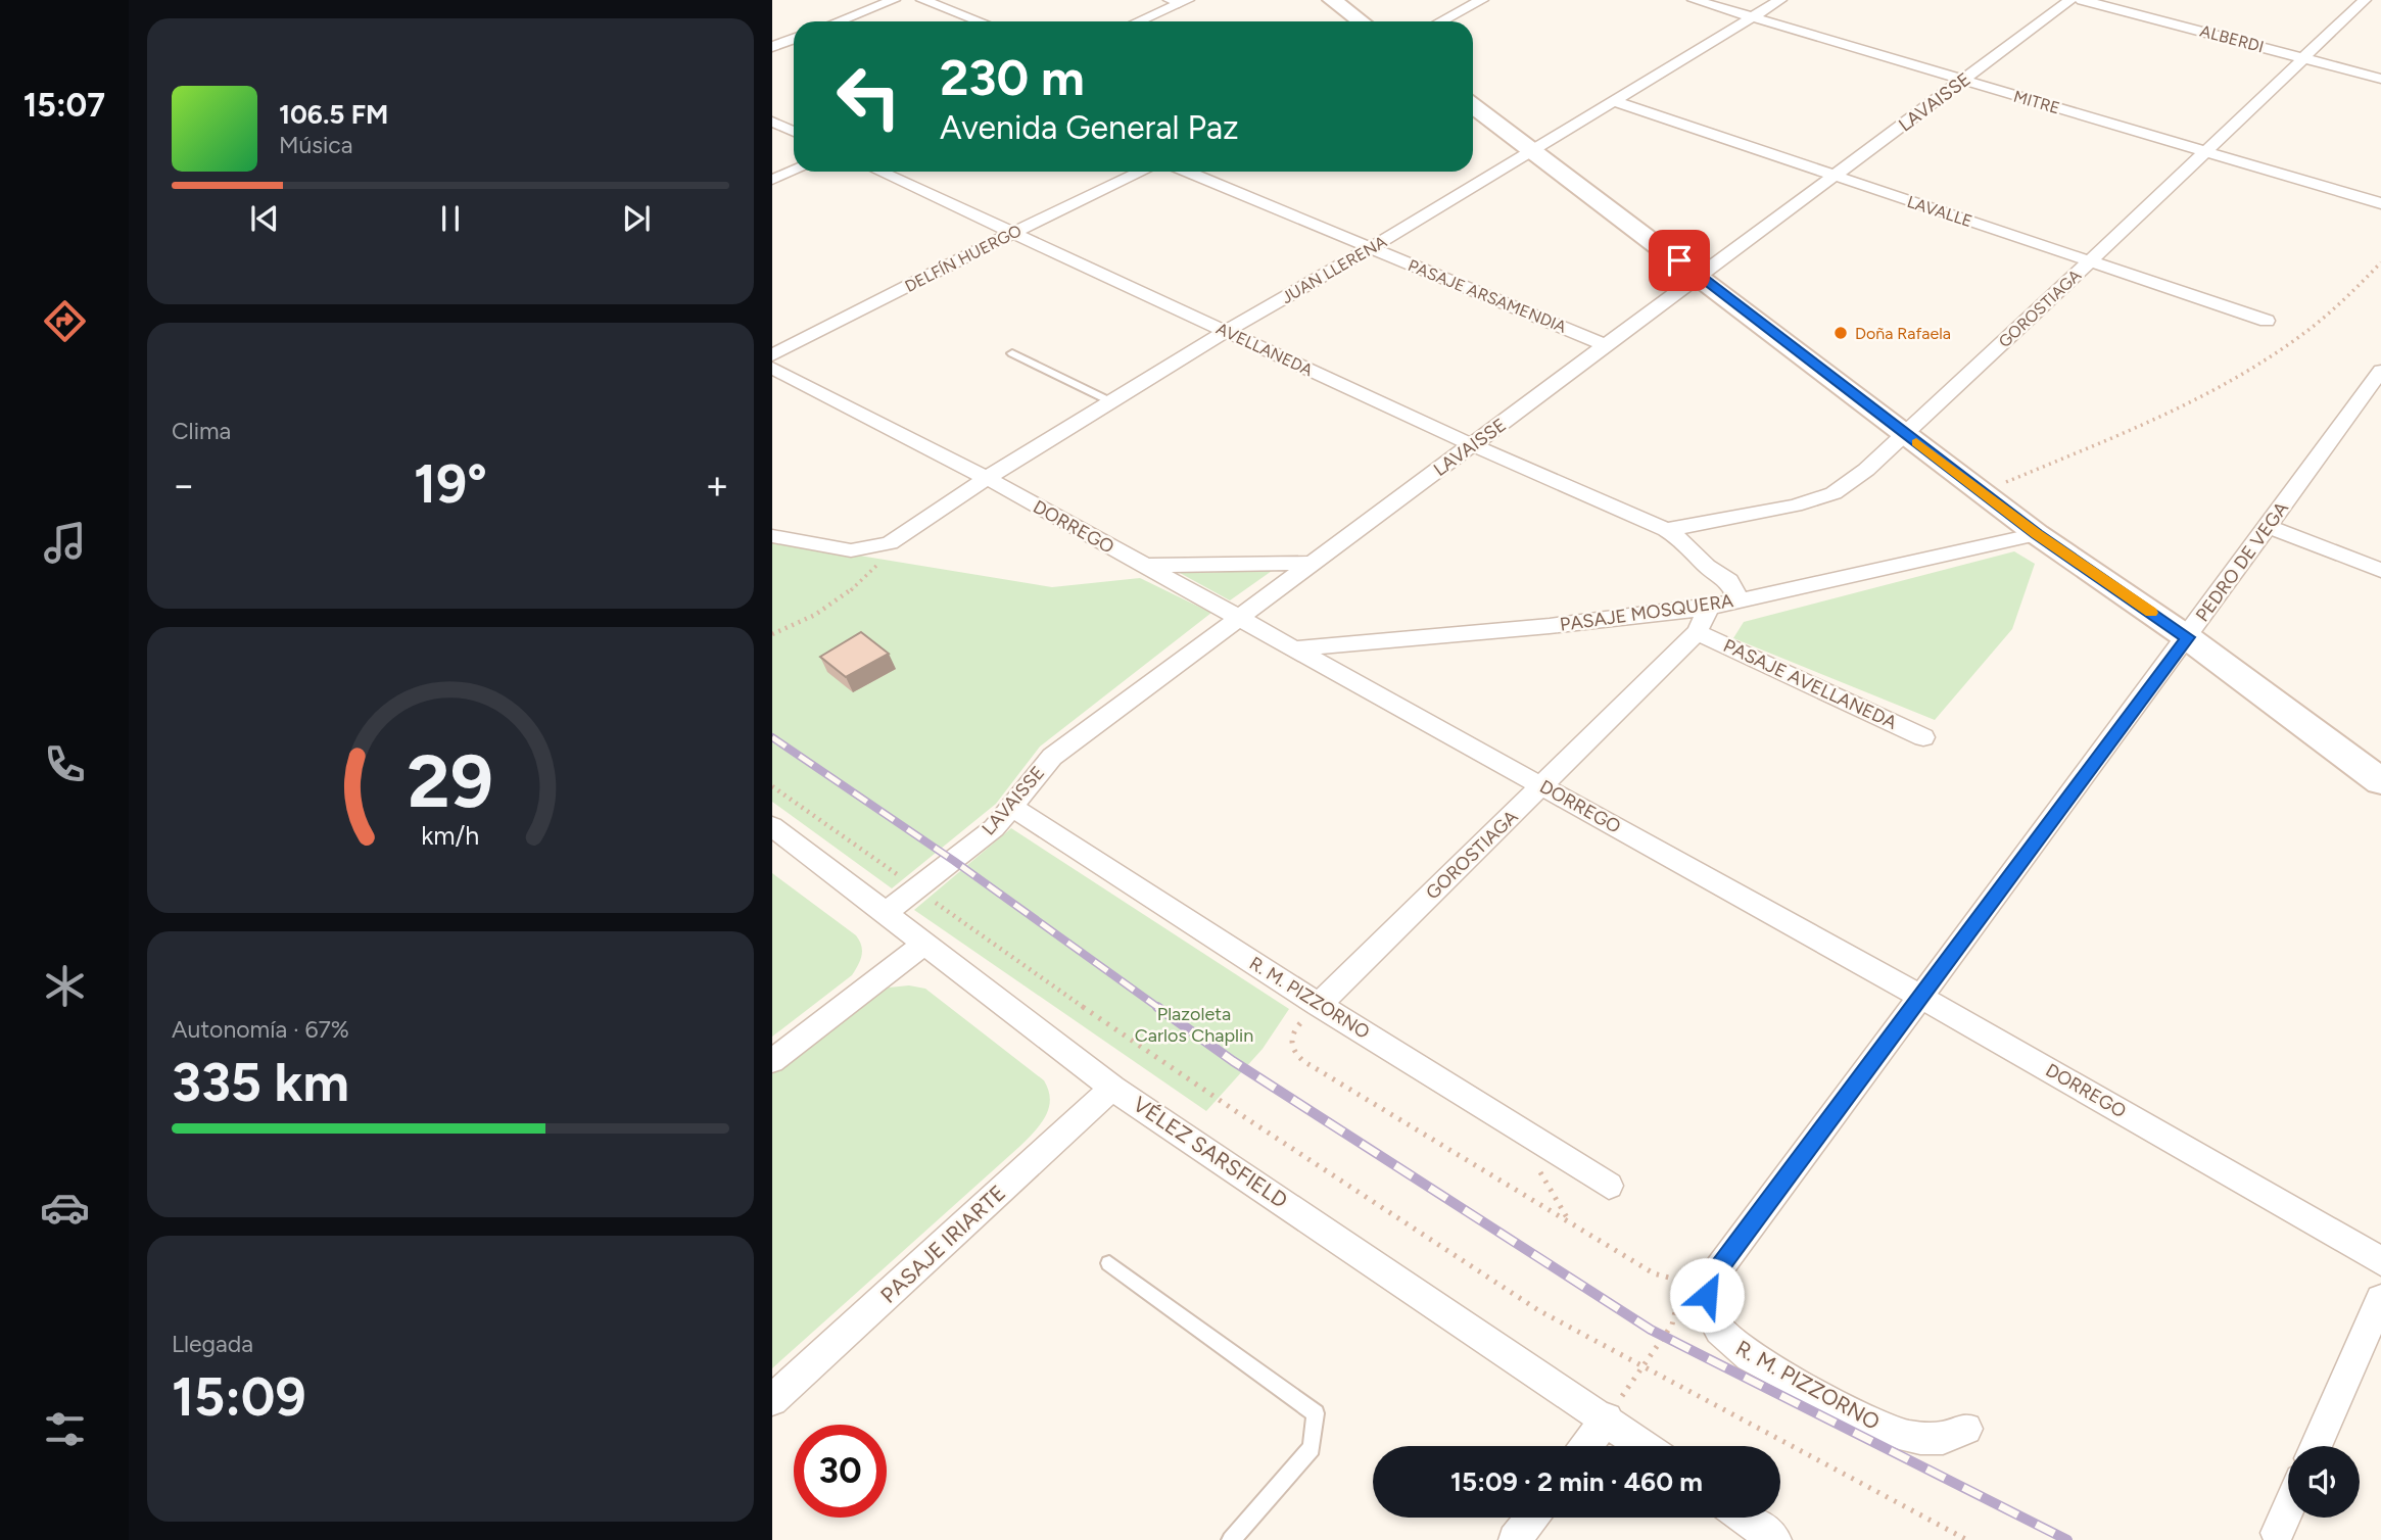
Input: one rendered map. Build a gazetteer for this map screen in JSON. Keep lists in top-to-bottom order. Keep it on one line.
{"streets":{"street":["ALBERDI","LAVAISSE","MITRE","LAVALLE","DELFÍN HUERGO","JUAN LLERENA","PASAJE ARSAMENDIA","GOROSTIAGA","AVELLANEDA","DORREGO","PEDRO DE VEGA","PASAJE MOSQUERA","PASAJE AVELLANEDA","R. M. PIZZORNO","VÉLEZ SARSFIELD","PASAJE IRIARTE"]},"crossings":[["ALBERDI","GOROSTIAGA"],["LAVAISSE","MITRE"],["LAVAISSE","LAVALLE"],["LAVAISSE","PASAJE ARSAMENDIA"],["LAVAISSE","AVELLANEDA"],["LAVAISSE","DORREGO"],["LAVAISSE","R. M. PIZZORNO"],["LAVAISSE","VÉLEZ SARSFIELD"],["MITRE","JUAN LLERENA"],["MITRE","GOROSTIAGA"],["LAVALLE","JUAN LLERENA"],["LAVALLE","GOROSTIAGA"],["DELFÍN HUERGO","AVELLANEDA"],["JUAN LLERENA","PASAJE ARSAMENDIA"],["JUAN LLERENA","AVELLANEDA"],["JUAN LLERENA","DORREGO"],["GOROSTIAGA","AVELLANEDA"],["GOROSTIAGA","DORREGO"],["GOROSTIAGA","PASAJE MOSQUERA"],["GOROSTIAGA","PASAJE AVELLANEDA"],["GOROSTIAGA","R. M. PIZZORNO"],["AVELLANEDA","PASAJE MOSQUERA"],["DORREGO","PEDRO DE VEGA"],["DORREGO","PASAJE MOSQUERA"],["PEDRO DE VEGA","R. M. PIZZORNO"],["VÉLEZ SARSFIELD","PASAJE IRIARTE"]],"parks":["Plazoleta Carlos Chaplin"],"places":["Doña Rafaela"],"page":{"tabs":"15:07","turn":["230 m","Avenida General Paz"],"song":["106.5 FM","Música"],"tile":["Clima",["Autonomía · 67%","335 km"],["Llegada","15:09"]],"heat":["−","19°","+"],"limit":"30","trip":"15:09 · 2 min · 460 m","gauge":["29","km/h"]}}
